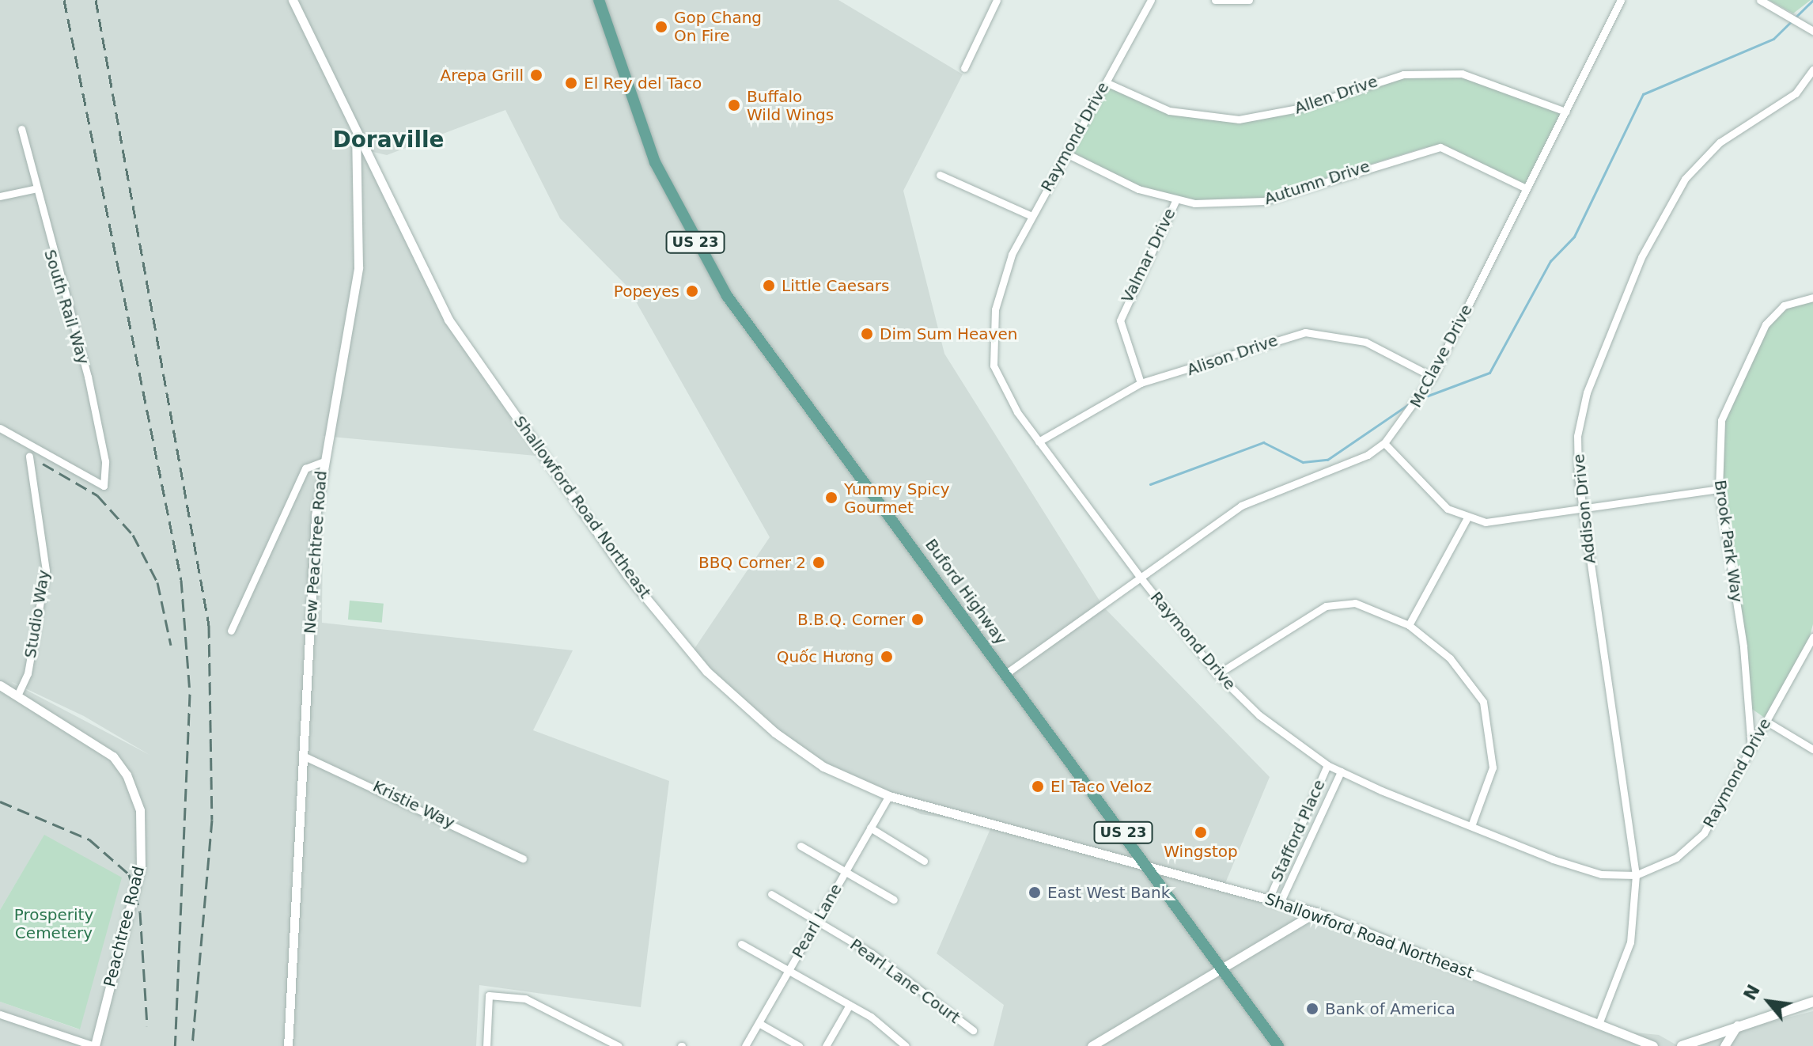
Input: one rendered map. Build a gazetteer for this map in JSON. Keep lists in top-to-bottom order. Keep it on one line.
{"streets":{"main road":["US 23","Buford Highway"],"street":["Allen Drive","Raymond Drive","Autumn Drive","Valmar Drive","South Rail Way","Alison Drive","McClave Drive","Shallowford Road Northeast","Addison Drive","Brook Park Way","New Peachtree Road","Studio Way","Kristie Way","Stafford Place","Pearl Lane","Peachtree Road","Pearl Lane Court"]},"crossings":[["Allen Drive","Raymond Drive"],["Allen Drive","McClave Drive"],["Raymond Drive","Autumn Drive"],["Raymond Drive","Alison Drive"],["Raymond Drive","McClave Drive"],["Raymond Drive","Addison Drive"],["Raymond Drive","Brook Park Way"],["Raymond Drive","Stafford Place"],["Autumn Drive","Valmar Drive"],["Autumn Drive","McClave Drive"],["Valmar Drive","Alison Drive"],["Alison Drive","McClave Drive"],["McClave Drive","Buford Highway"],["Shallowford Road Northeast","Addison Drive"],["Shallowford Road Northeast","New Peachtree Road"],["Shallowford Road Northeast","Buford Highway"],["Shallowford Road Northeast","Stafford Place"],["Shallowford Road Northeast","Pearl Lane"],["New Peachtree Road","Kristie Way"],["Studio Way","Peachtree Road"],["Pearl Lane","Pearl Lane Court"]],"districts":["Doraville"],"parks":["Prosperity Cemetery"],"places":["Gop Chang On Fire","Arepa Grill","El Rey del Taco","Buffalo Wild Wings","Little Caesars","Popeyes","Dim Sum Heaven","Yummy Spicy Gourmet","BBQ Corner 2","B.B.Q. Corner","Quốc Hương","El Taco Veloz","Wingstop","East West Bank","Bank of America"],"north":"top left"}
